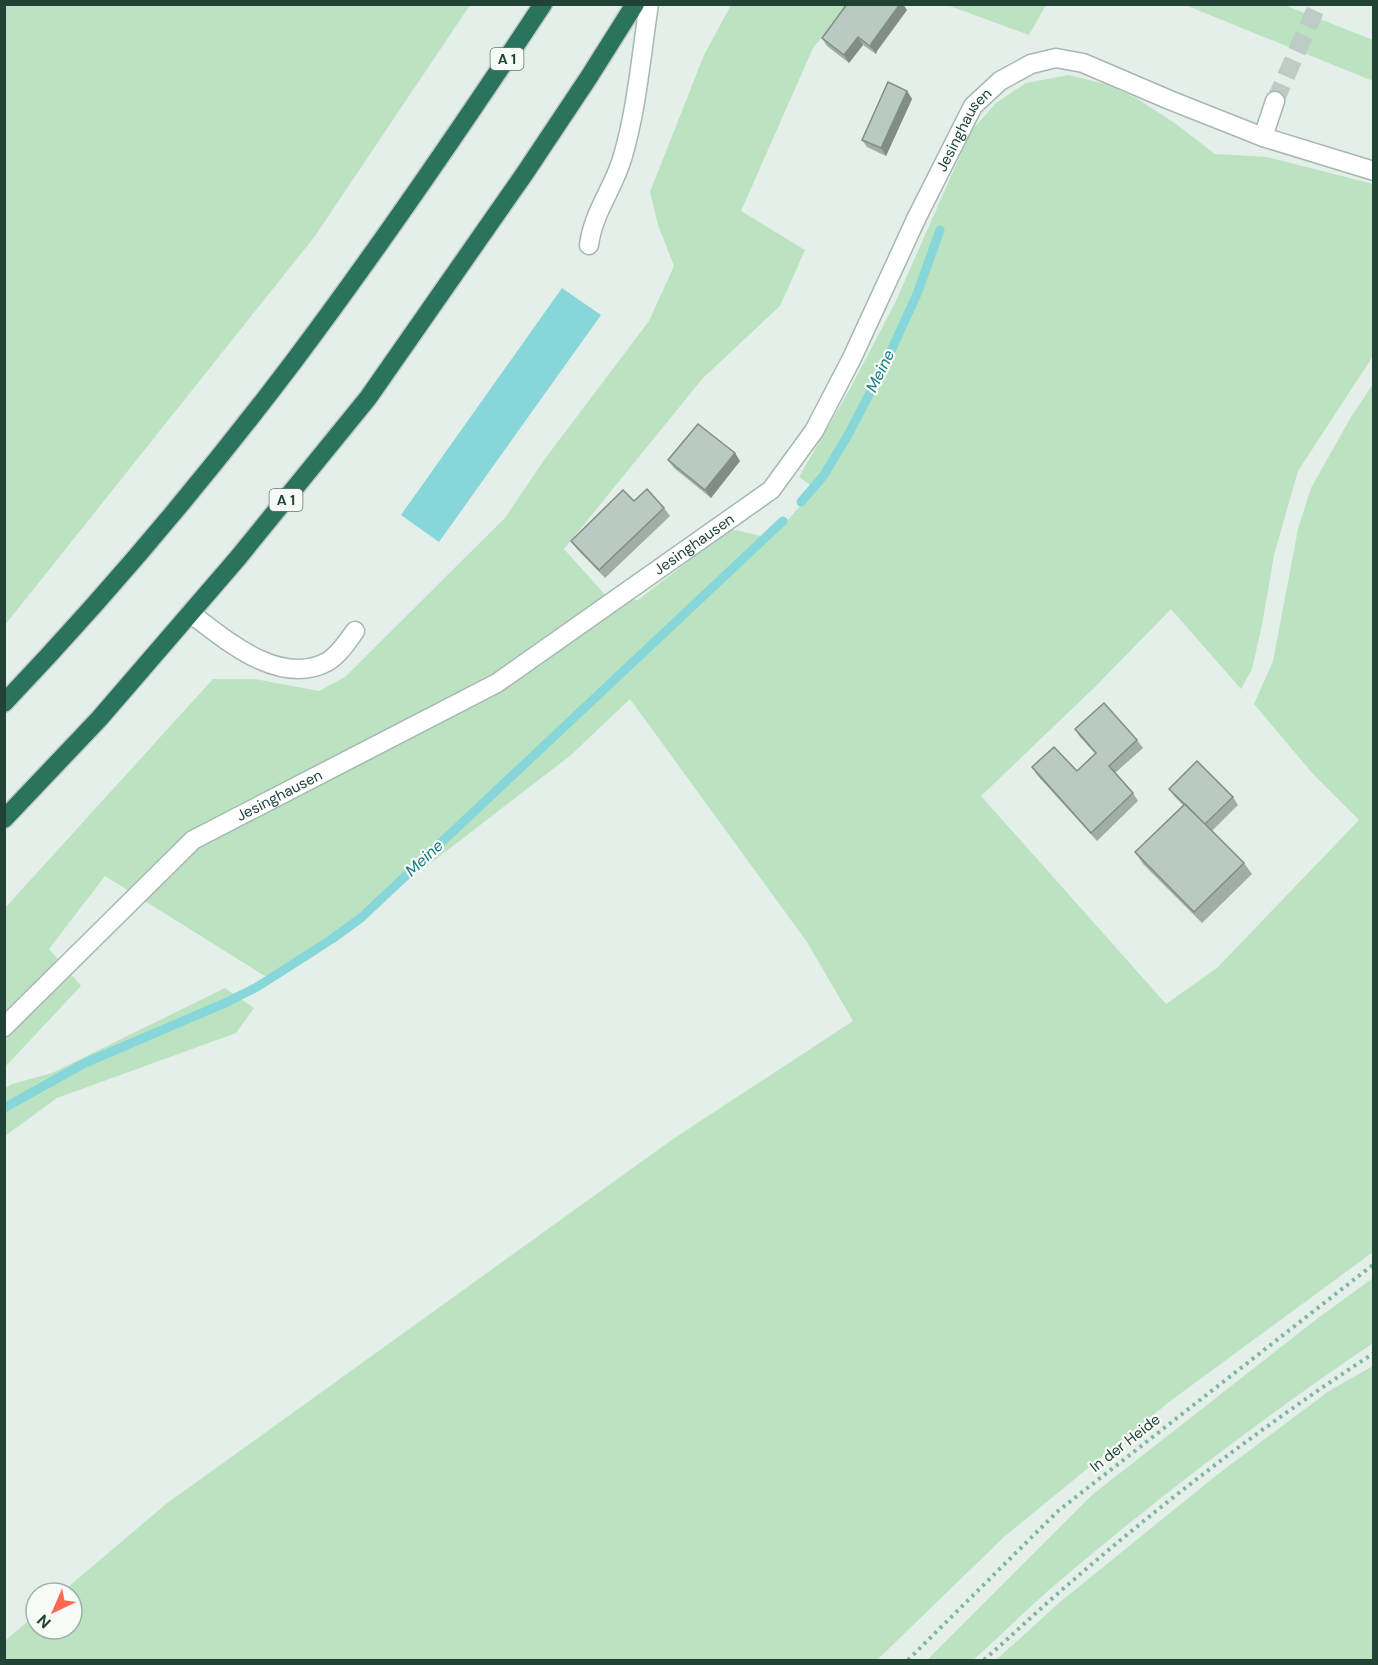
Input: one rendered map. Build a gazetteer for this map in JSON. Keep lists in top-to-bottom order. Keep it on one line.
{"streets":{"highway":["A 1"],"street":["Jesinghausen"],"path":["In der Heide"]},"water":["Meine"],"north":"bottom left"}
